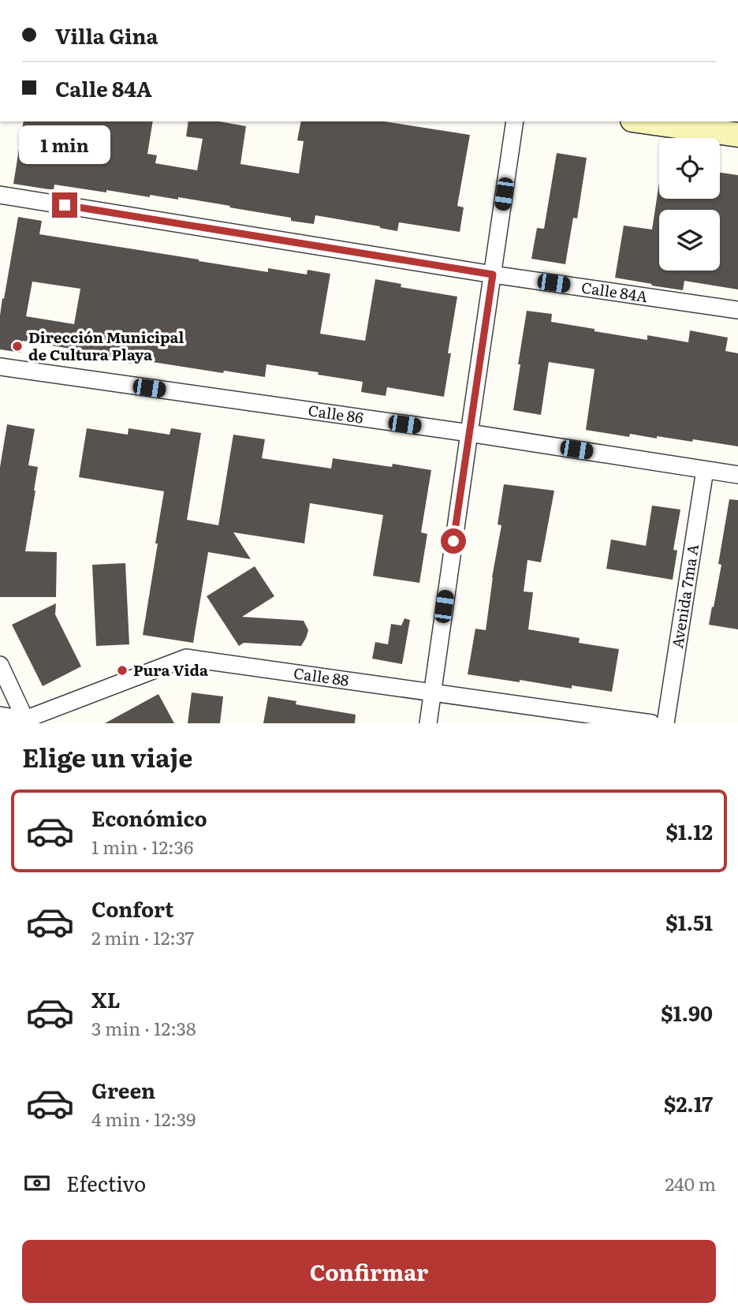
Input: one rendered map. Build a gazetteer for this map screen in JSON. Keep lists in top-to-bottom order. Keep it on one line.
{"streets":{"street":["Calle 84A","Calle 86","Avenida 7ma A","Calle 88"]},"crossings":[["Calle 86","Avenida 7ma A"]],"places":["Dirección Municipal de Cultura Playa","Pura Vida"],"page":{"banner":["Villa Gina","Calle 84A"],"bubble":"1 min","heading":"Elige un viaje","list":[{"name":"Económico","note":"1 min · 12:36","value":"$1.12"},{"name":"Confort","note":"2 min · 12:37","value":"$1.51"},{"name":"XL","note":"3 min · 12:38","value":"$1.90"},{"name":"Green","note":"4 min · 12:39","value":"$2.17"}],"pay":["Efectivo","240 m"],"buttons":"Confirmar"}}
